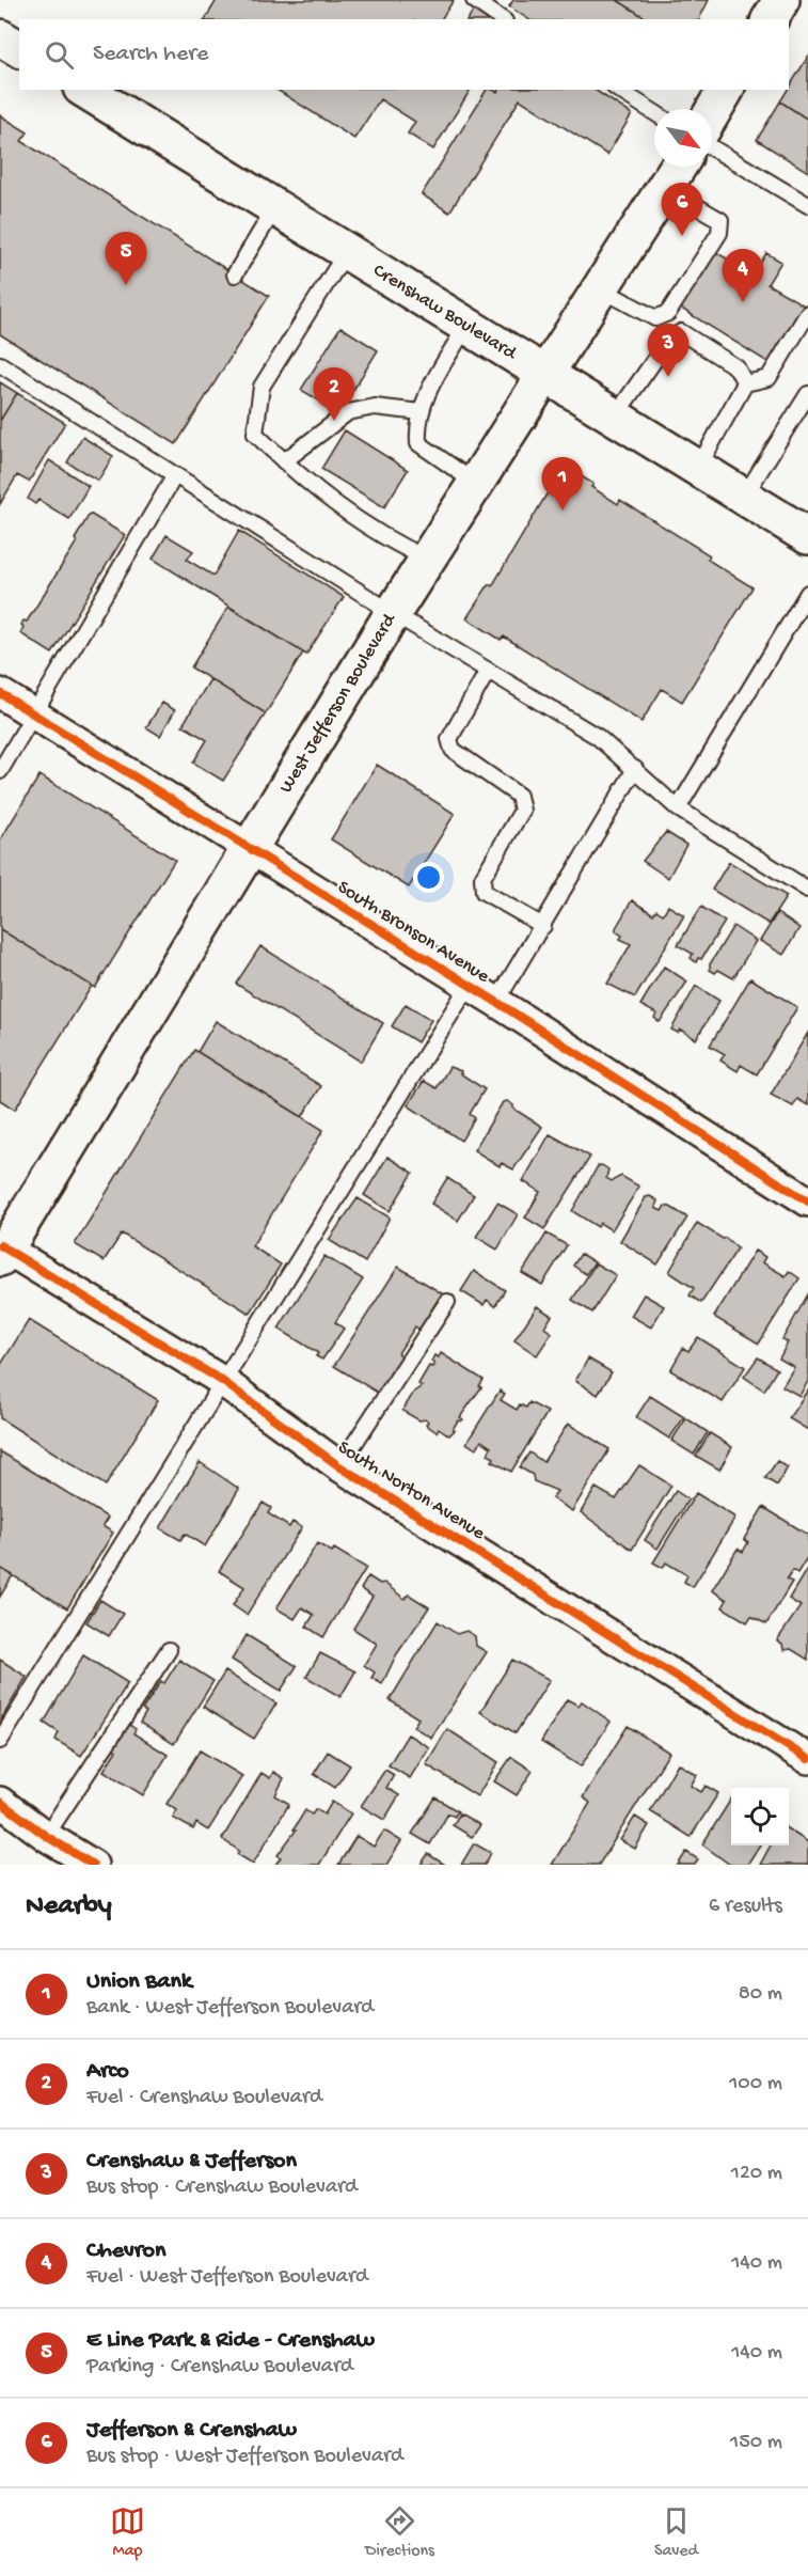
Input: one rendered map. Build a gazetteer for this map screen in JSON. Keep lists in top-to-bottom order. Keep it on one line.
{"streets":{"main road":["Crenshaw Boulevard","West Jefferson Boulevard"],"street":["South Bronson Avenue","South Norton Avenue"]},"crossings":[["Crenshaw Boulevard","West Jefferson Boulevard"],["West Jefferson Boulevard","South Bronson Avenue"],["West Jefferson Boulevard","South Norton Avenue"]],"north":"bottom right","page":{"search":"Search here","pins":["6","5","4","3","2","1"],"heading":["Nearby","6 results"],"list":[{"mark":"1","name":"Union Bank","note":"Bank · West Jefferson Boulevard","value":"80 m"},{"mark":"2","name":"Arco","note":"Fuel · Crenshaw Boulevard","value":"100 m"},{"mark":"3","name":"Crenshaw & Jefferson","note":"Bus stop · Crenshaw Boulevard","value":"120 m"},{"mark":"4","name":"Chevron","note":"Fuel · West Jefferson Boulevard","value":"140 m"},{"mark":"5","name":"E Line Park & Ride - Crenshaw","note":"Parking · Crenshaw Boulevard","value":"140 m"},{"mark":"6","name":"Jefferson & Crenshaw","note":"Bus stop · West Jefferson Boulevard","value":"150 m"}],"nav":["Map","Directions","Saved"]}}
